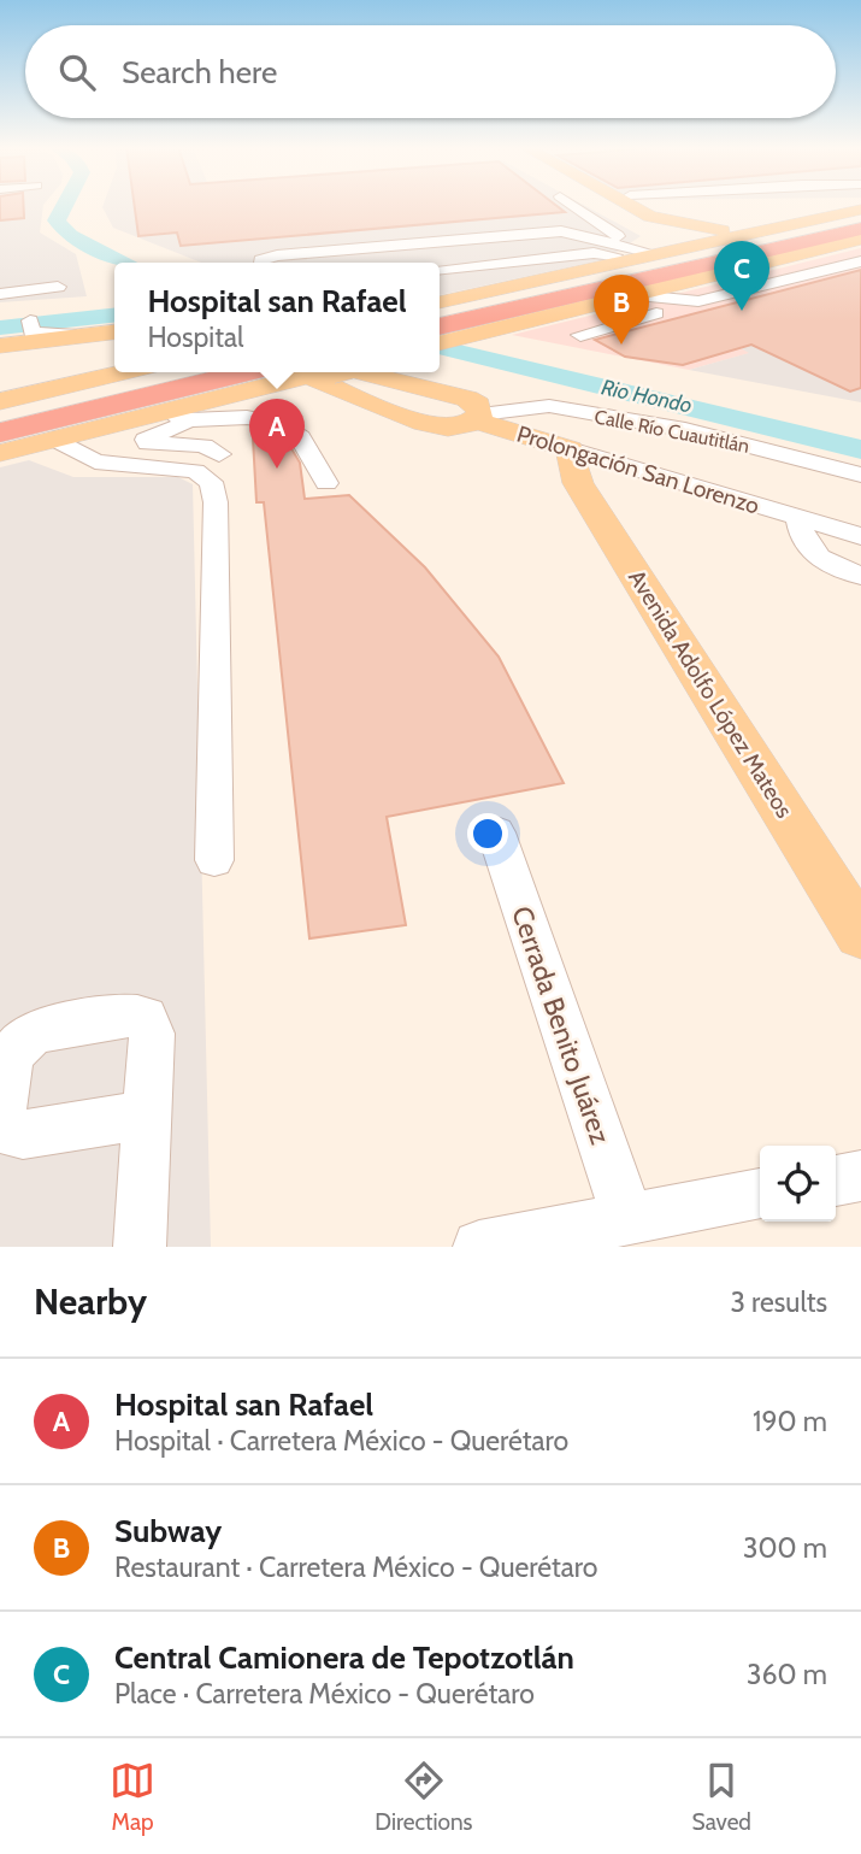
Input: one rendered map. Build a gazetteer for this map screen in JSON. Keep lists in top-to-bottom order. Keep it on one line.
{"streets":{"main road":["Prolongación San Lorenzo","Avenida Adolfo López Mateos"],"street":["Calle Río Cuautitlán","Cerrada Benito Juárez"]},"crossings":[["Calle Río Cuautitlán","Prolongación San Lorenzo"],["Prolongación San Lorenzo","Avenida Adolfo López Mateos"]],"water":["Rio Hondo"],"page":{"search":"Search here","pins":["C","B","A"],"popup":["Hospital san Rafael","Hospital"],"heading":["Nearby","3 results"],"list":[{"mark":"A","name":"Hospital san Rafael","note":"Hospital · Carretera México - Querétaro","value":"190 m"},{"mark":"B","name":"Subway","note":"Restaurant · Carretera México - Querétaro","value":"300 m"},{"mark":"C","name":"Central Camionera de Tepotzotlán","note":"Place · Carretera México - Querétaro","value":"360 m"}],"nav":["Map","Directions","Saved"]}}
